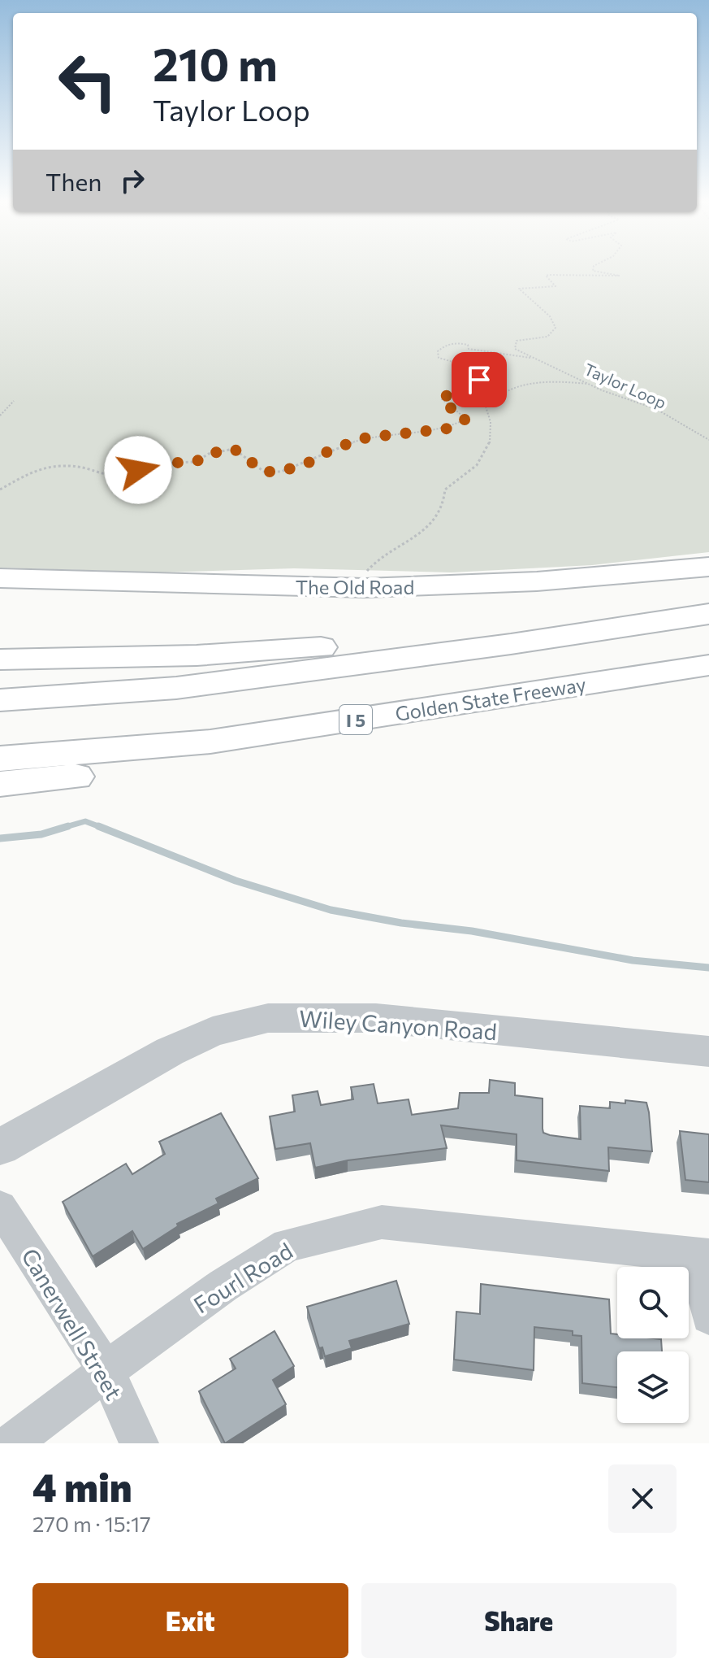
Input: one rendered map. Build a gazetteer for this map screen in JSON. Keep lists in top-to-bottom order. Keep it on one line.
{"streets":{"main road":["The Old Road","Golden State Freeway","I 5"],"street":["Wiley Canyon Road","Fourl Road","Canerwell Street"],"path":["Taylor Loop"]},"crossings":[["Fourl Road","Canerwell Street"]],"page":{"turn":["210 m","Taylor Loop"],"then":"Then","heading":["4 min","270 m · 15:17"],"buttons":["Exit","Share"]}}
